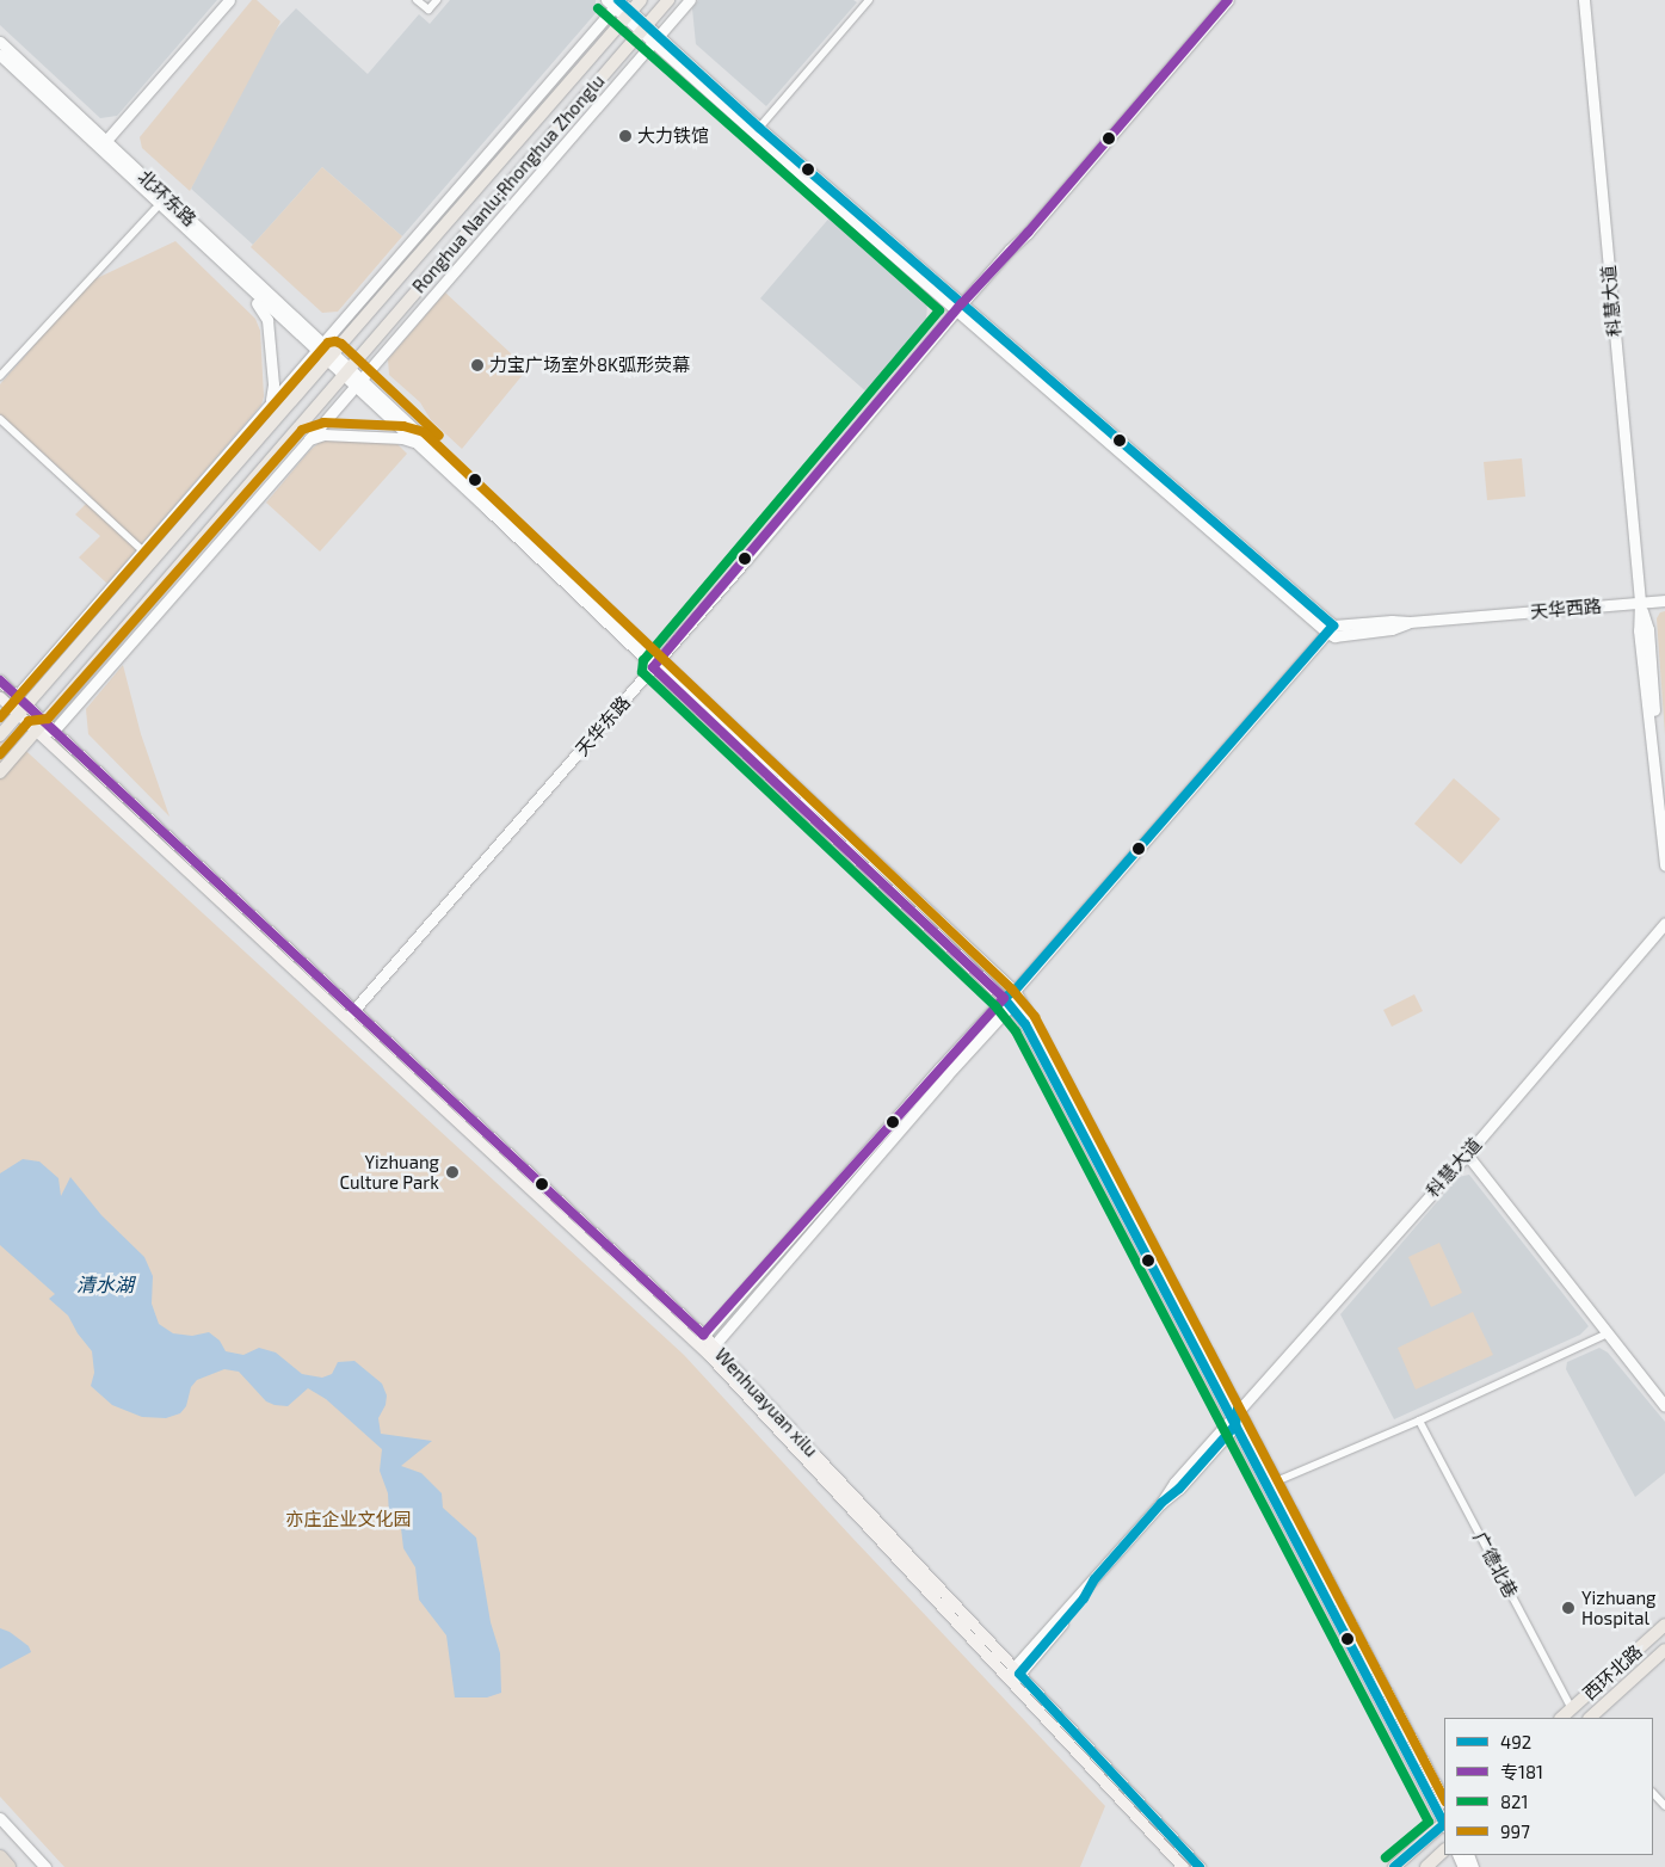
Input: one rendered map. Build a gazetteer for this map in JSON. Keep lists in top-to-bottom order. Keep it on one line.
{"streets":{"main road":["Ronghua Nanlu;Rhonghua Zhonglu","Wenhuayuan xilu","西环北路"],"street":["北环东路","科慧大道","天华西路","天华东路","广德北巷"]},"crossings":[["Ronghua Nanlu;Rhonghua Zhonglu","北环东路"],["Ronghua Nanlu;Rhonghua Zhonglu","Wenhuayuan xilu"],["科慧大道","天华西路"],["科慧大道","Wenhuayuan xilu"],["天华东路","Wenhuayuan xilu"],["广德北巷","西环北路"]],"water":["清水湖"],"parks":["亦庄企业文化园"],"places":["大力铁馆","力宝广场室外8K弧形荧幕","Yizhuang Culture Park","Yizhuang Hospital"],"lines":["transit line 492","transit line 专181","transit line 821","transit line 997"],"legend":["492","专181","821","997"]}
